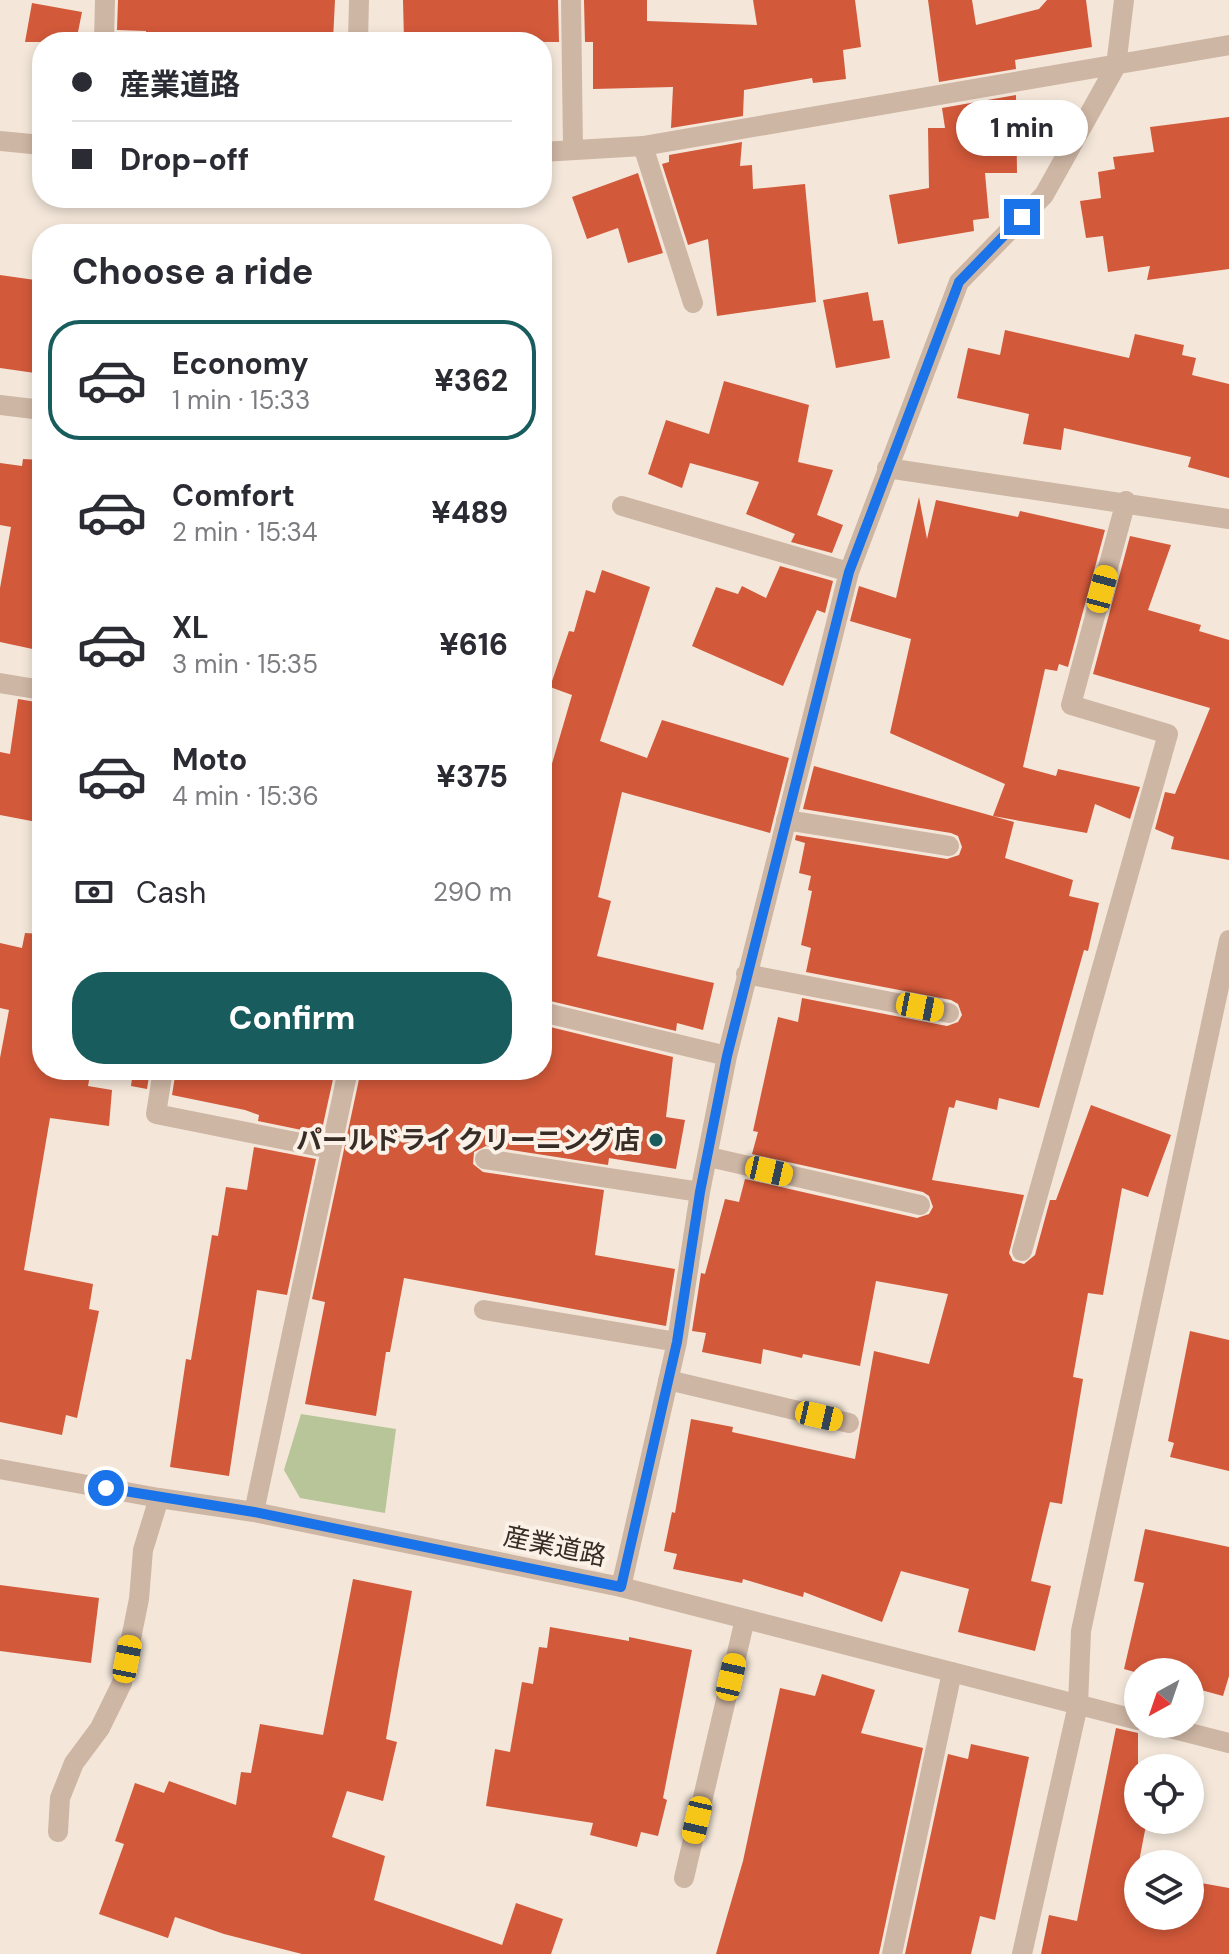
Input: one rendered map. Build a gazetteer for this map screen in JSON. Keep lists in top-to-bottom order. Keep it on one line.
{"streets":{"street":["産業道路"]},"places":["パールドライ クリーニング店"],"north":"bottom left","page":{"banner":["産業道路","Drop-off"],"bubble":"1 min","heading":"Choose a ride","list":[{"name":"Economy","note":"1 min · 15:33","value":"¥362"},{"name":"Comfort","note":"2 min · 15:34","value":"¥489"},{"name":"XL","note":"3 min · 15:35","value":"¥616"},{"name":"Moto","note":"4 min · 15:36","value":"¥375"}],"pay":["Cash","290 m"],"buttons":"Confirm"}}
